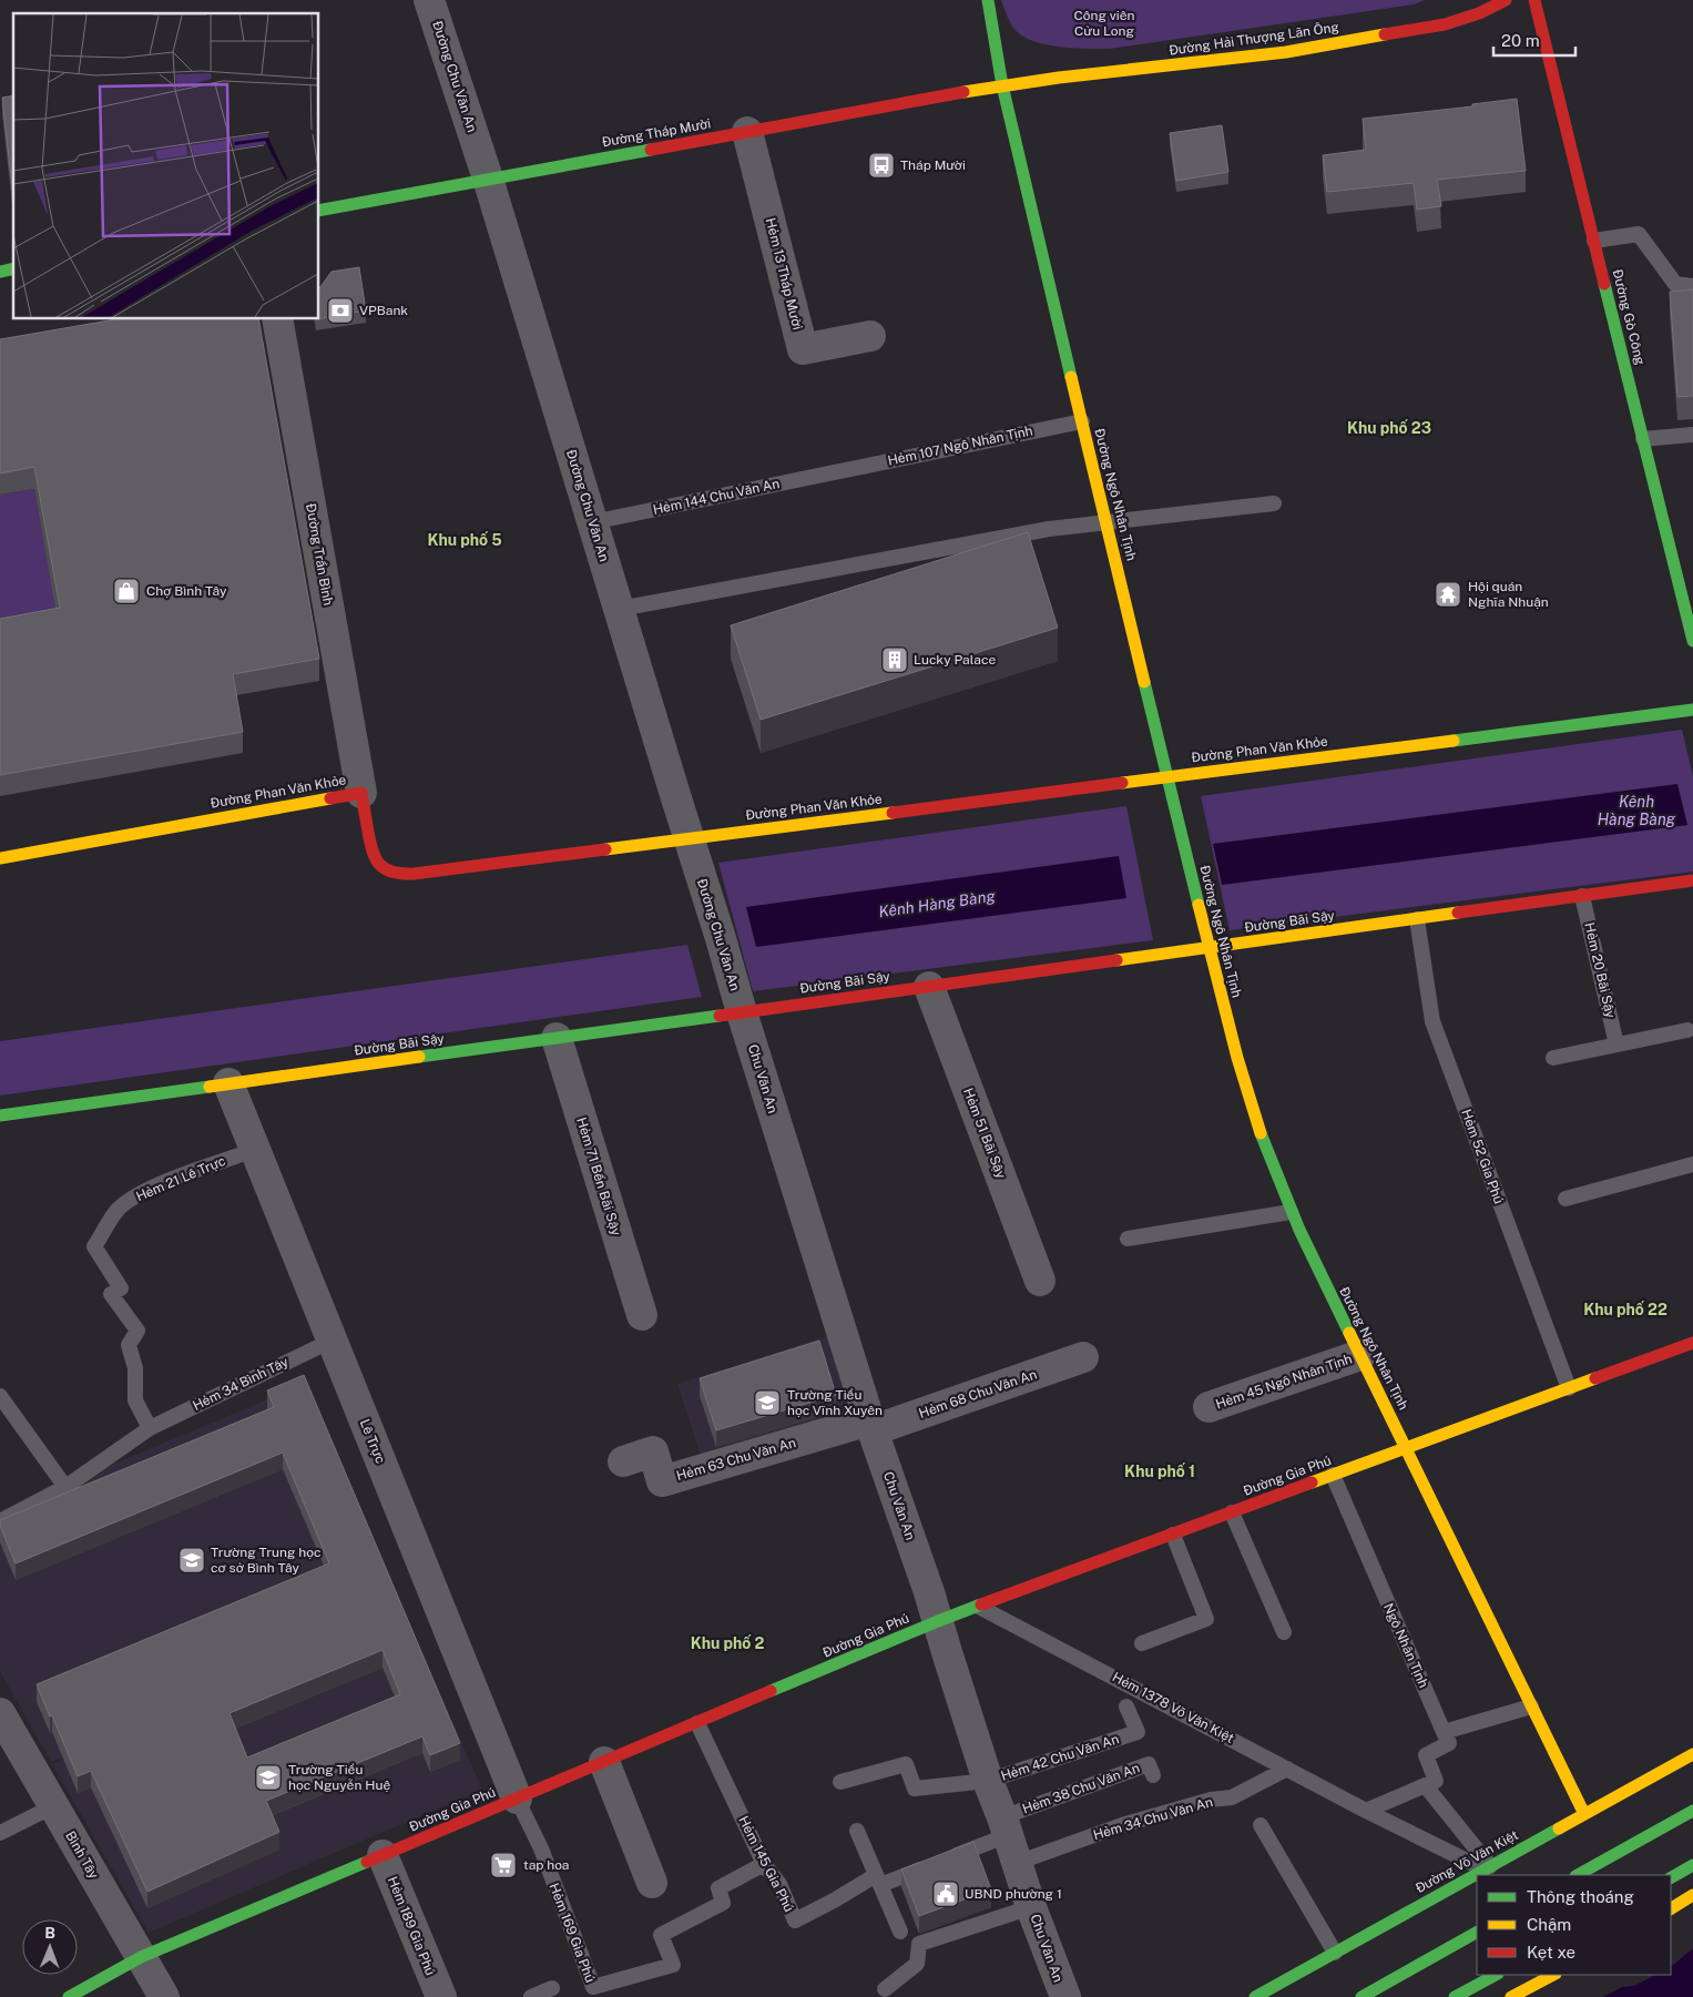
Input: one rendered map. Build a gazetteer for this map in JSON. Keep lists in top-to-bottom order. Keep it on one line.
{"streets":{"main road":["Đường Hải Thượng Lãn Ông","Đường Tháp Mười","Đường Gò Công","Đường Ngô Nhân Tịnh","Đường Phan Văn Khỏe","Đường Bãi Sậy","Đường Gia Phú","Đường Võ Văn Kiệt"],"street":["Đường Chu Văn An","Hẻm 13 Tháp Mười","Đường Trần Bình","Chu Văn An","Hẻm 51 Bãi Sậy","Hẻm 71 Bến Bãi Sậy","Hẻm 45 Ngô Nhân Tịnh","Hẻm 68 Chu Văn An","Lê Trực","Hẻm 63 Chu Văn An","Bình Tây","Hẻm 189 Gia Phú"],"lane":["Hẻm 107 Ngô Nhân Tịnh","Hẻm 144 Chu Văn An","Hẻm 20 Bãi Sậy","Hẻm 52 Gia Phú","Hẻm 21 Lê Trực","Hẻm 34 Bình Tây","Ngô Nhân Tịnh","Hẻm 1378 Võ Văn Kiệt","Hẻm 42 Chu Văn An","Hẻm 38 Chu Văn An","Hẻm 34 Chu Văn An","Hẻm 145 Gia Phú","Hẻm 169 Gia Phú"]},"crossings":[["Đường Hải Thượng Lãn Ông","Đường Tháp Mười"],["Đường Hải Thượng Lãn Ông","Đường Ngô Nhân Tịnh"],["Đường Chu Văn An","Đường Tháp Mười"],["Đường Chu Văn An","Hẻm 144 Chu Văn An"],["Đường Chu Văn An","Đường Phan Văn Khỏe"],["Đường Chu Văn An","Đường Bãi Sậy"],["Đường Chu Văn An","Chu Văn An"],["Đường Tháp Mười","Hẻm 13 Tháp Mười"],["Đường Tháp Mười","Đường Ngô Nhân Tịnh"],["Hẻm 107 Ngô Nhân Tịnh","Đường Ngô Nhân Tịnh"],["Hẻm 107 Ngô Nhân Tịnh","Hẻm 144 Chu Văn An"],["Đường Ngô Nhân Tịnh","Đường Phan Văn Khỏe"],["Đường Ngô Nhân Tịnh","Đường Bãi Sậy"],["Đường Ngô Nhân Tịnh","Hẻm 45 Ngô Nhân Tịnh"],["Đường Ngô Nhân Tịnh","Đường Gia Phú"],["Đường Ngô Nhân Tịnh","Đường Võ Văn Kiệt"],["Đường Trần Bình","Đường Phan Văn Khỏe"],["Đường Bãi Sậy","Hẻm 20 Bãi Sậy"],["Đường Bãi Sậy","Chu Văn An"],["Đường Bãi Sậy","Hẻm 51 Bãi Sậy"],["Đường Bãi Sậy","Hẻm 52 Gia Phú"],["Đường Bãi Sậy","Hẻm 71 Bến Bãi Sậy"],["Đường Bãi Sậy","Lê Trực"],["Chu Văn An","Hẻm 68 Chu Văn An"],["Chu Văn An","Hẻm 63 Chu Văn An"],["Chu Văn An","Đường Gia Phú"],["Chu Văn An","Hẻm 42 Chu Văn An"],["Chu Văn An","Hẻm 38 Chu Văn An"],["Chu Văn An","Hẻm 34 Chu Văn An"],["Hẻm 52 Gia Phú","Đường Gia Phú"],["Hẻm 21 Lê Trực","Hẻm 34 Bình Tây"],["Hẻm 21 Lê Trực","Lê Trực"],["Hẻm 34 Bình Tây","Lê Trực"],["Hẻm 68 Chu Văn An","Hẻm 63 Chu Văn An"],["Lê Trực","Đường Gia Phú"],["Lê Trực","Hẻm 169 Gia Phú"],["Đường Gia Phú","Ngô Nhân Tịnh"],["Đường Gia Phú","Hẻm 1378 Võ Văn Kiệt"],["Đường Gia Phú","Bình Tây"],["Đường Gia Phú","Hẻm 145 Gia Phú"],["Đường Gia Phú","Hẻm 189 Gia Phú"],["Đường Gia Phú","Hẻm 169 Gia Phú"],["Hẻm 1378 Võ Văn Kiệt","Hẻm 34 Chu Văn An"],["Hẻm 1378 Võ Văn Kiệt","Đường Võ Văn Kiệt"],["Hẻm 145 Gia Phú","Hẻm 169 Gia Phú"]],"districts":["Khu phố 23","Khu phố 5","Khu phố 22","Khu phố 1","Khu phố 2"],"water":["Kênh Hàng Bàng"],"parks":["Công viên Cửu Long"],"places":{"bus stop":["Tháp Mười"],"bank":["VPBank"],"shop":["Chợ Bình Tây"],"temple":["Hội quán Nghĩa Nhuận"],"building":["Lucky Palace"],"school or university":["Trường Tiểu học Vĩnh Xuyên","Trường Trung học cơ sở Bình Tây","Trường Tiểu học Nguyễn Huệ"],"supermarket":["tap hoa"],"public building":["UBND phường 1"]},"legend":["Thông thoáng","Chậm","Kẹt xe"],"scale_bar":"20 m","north":"top"}
